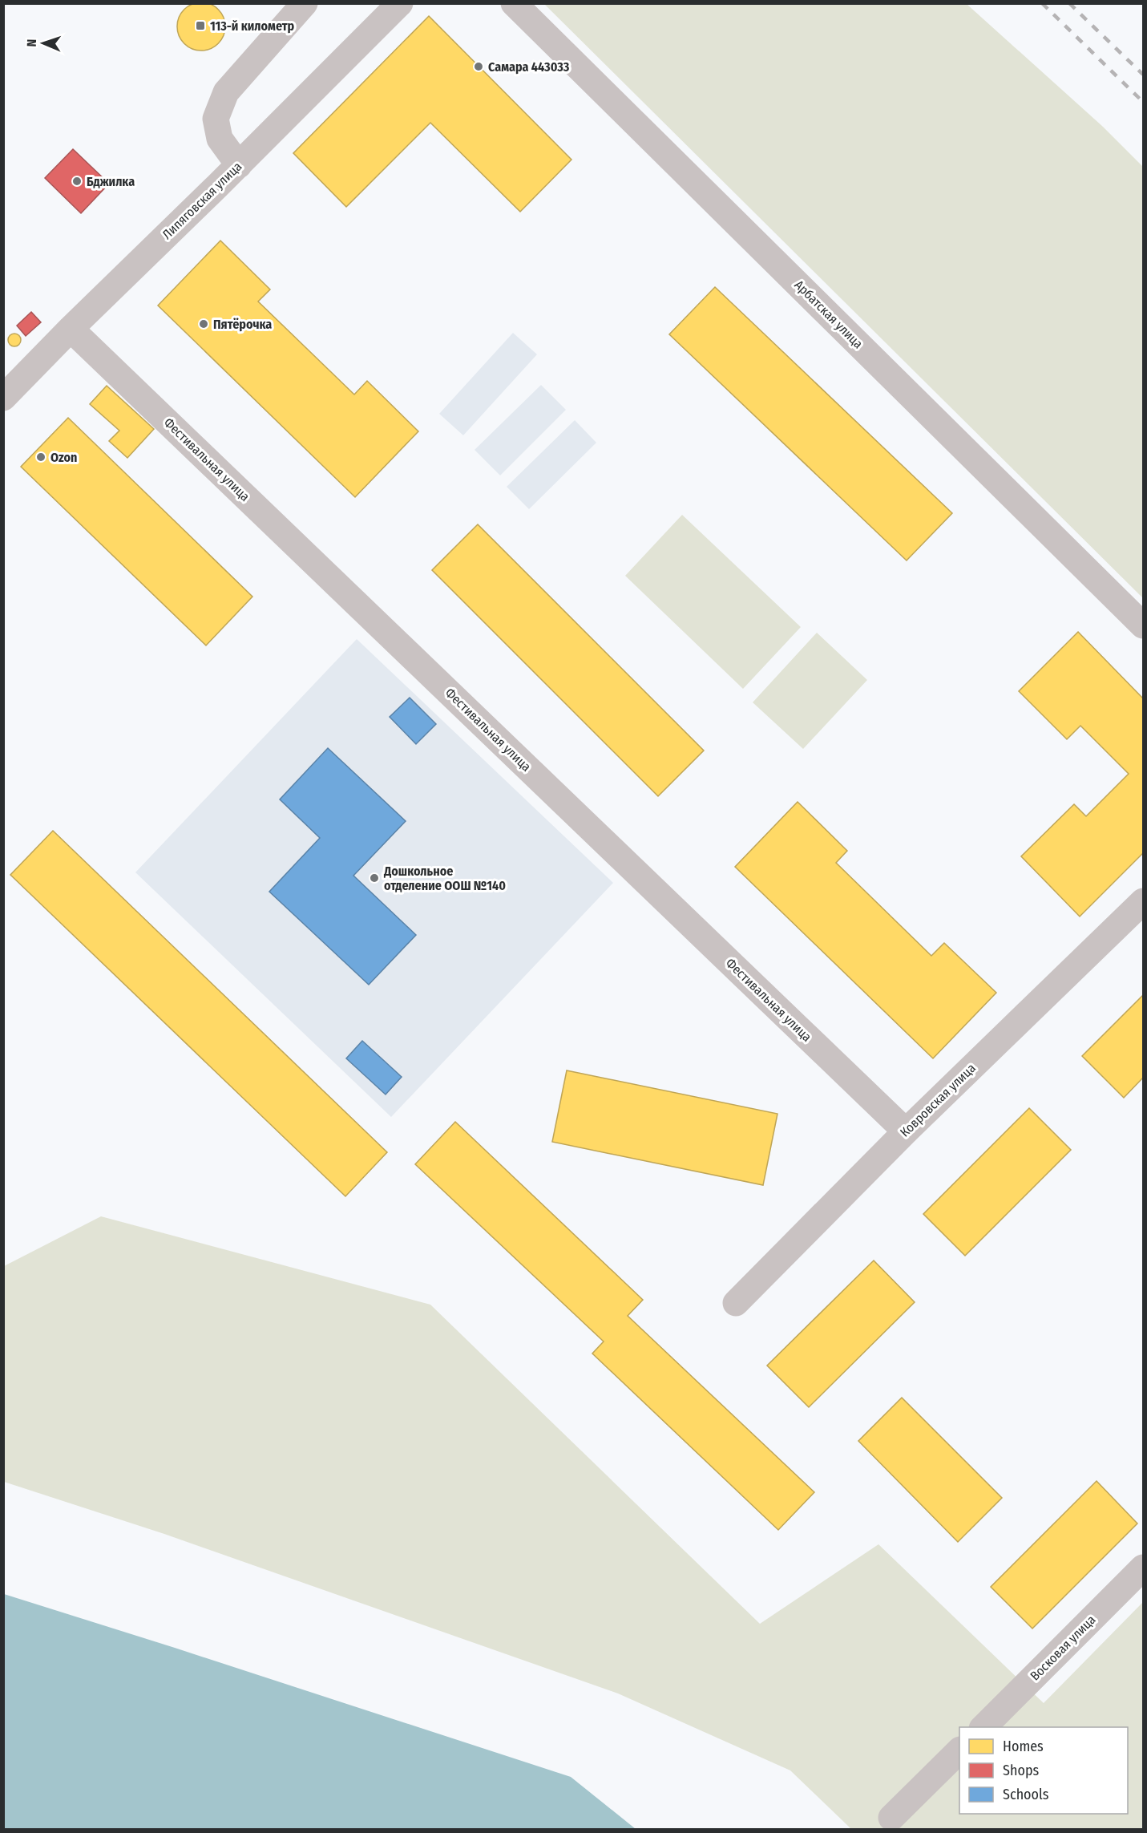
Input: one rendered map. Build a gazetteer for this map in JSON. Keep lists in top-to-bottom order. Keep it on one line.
{"streets":{"street":["Липяговская улица","Арбатская улица","Фестивальная улица","Ковровская улица","Восковая улица"]},"crossings":[["Липяговская улица","Фестивальная улица"],["Фестивальная улица","Ковровская улица"]],"places":{"transit":["113-й километр"],"other":["Самара 443033","Бджилка","Пятёрочка","Ozon","Дошкольное отделение ООШ №140"]},"legend":["Homes","Shops","Schools"],"north":"left"}
